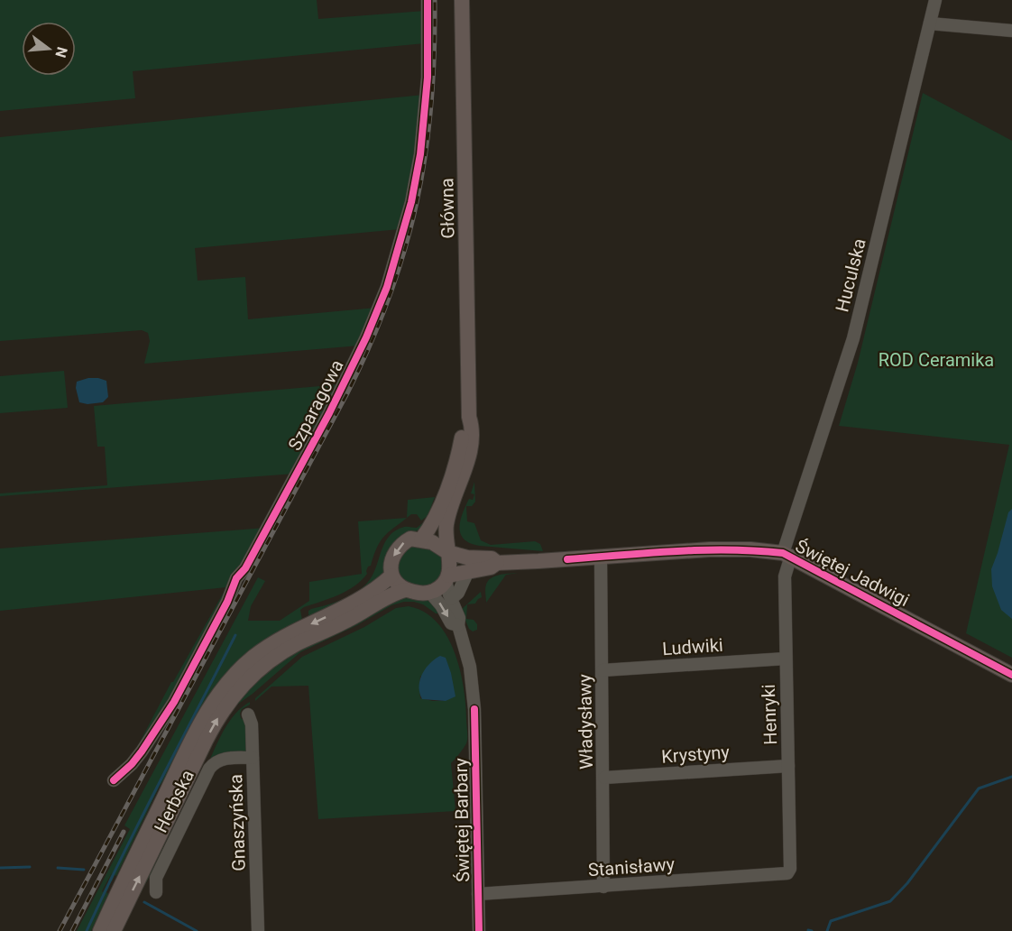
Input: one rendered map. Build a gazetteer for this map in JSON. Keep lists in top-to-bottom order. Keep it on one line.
{"streets":{"main road":["Główna","Świętej Jadwigi"],"street":["Huculska","Szparagowa","Ludwiki","Henryki","Władysławy","Krystyny","Herbska","Świętej Barbary","Gnaszyńska","Stanisławy"]},"crossings":[["Główna","Świętej Jadwigi"],["Główna","Świętej Barbary"],["Huculska","Świętej Jadwigi"],["Huculska","Henryki"],["Świętej Jadwigi","Henryki"],["Świętej Jadwigi","Władysławy"],["Świętej Jadwigi","Świętej Barbary"],["Ludwiki","Henryki"],["Ludwiki","Władysławy"],["Henryki","Krystyny"],["Henryki","Stanisławy"],["Władysławy","Krystyny"],["Władysławy","Stanisławy"],["Herbska","Gnaszyńska"],["Świętej Barbary","Stanisławy"]],"parks":["ROD Ceramika"],"north":"right"}
